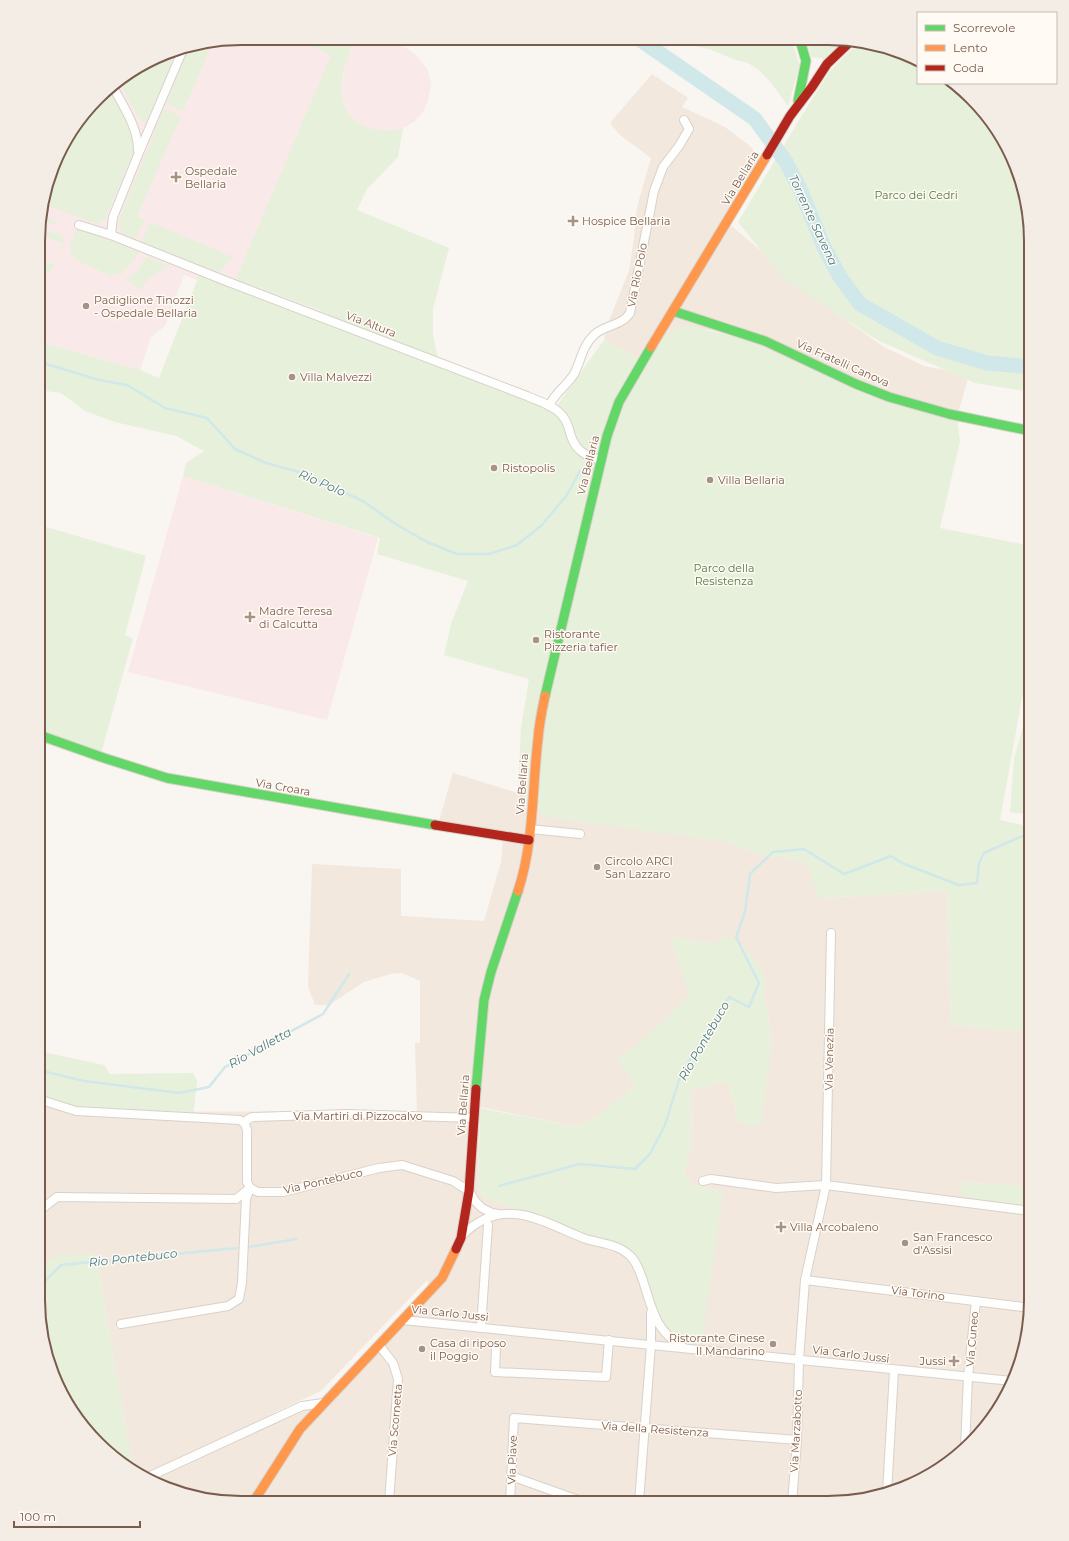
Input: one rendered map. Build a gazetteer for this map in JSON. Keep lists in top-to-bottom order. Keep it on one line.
{"streets":{"street":["Via Bellaria","Via Rio Polo","Via Altura","Via Fratelli Canova","Via Croara","Via Venezia","Via Martiri di Pizzocalvo","Via Pontebuco","Via Torino","Via Carlo Jussi","Via Cuneo","Via Scornetta","Via della Resistenza","Via Marzabotto","Via Piave"]},"crossings":[["Via Bellaria","Via Altura"],["Via Bellaria","Via Fratelli Canova"],["Via Bellaria","Via Croara"],["Via Bellaria","Via Martiri di Pizzocalvo"],["Via Bellaria","Via Pontebuco"],["Via Bellaria","Via Carlo Jussi"],["Via Rio Polo","Via Altura"],["Via Venezia","Via Torino"],["Via Venezia","Via Marzabotto"],["Via Pontebuco","Via Carlo Jussi"],["Via Torino","Via Cuneo"],["Via Torino","Via Marzabotto"],["Via Carlo Jussi","Via Cuneo"],["Via Carlo Jussi","Via Scornetta"],["Via Carlo Jussi","Via Marzabotto"],["Via della Resistenza","Via Marzabotto"],["Via della Resistenza","Via Piave"]],"water":["Torrente Savena","Rio Polo","Rio Pontebuco","Rio Valletta"],"parks":["Parco dei Cedri","Parco della Resistenza"],"places":{"health":["Ospedale Bellaria","Hospice Bellaria","Madre Teresa di Calcutta","Villa Arcobaleno","Jussi"],"other":["Padiglione Tinozzi - Ospedale Bellaria","Villa Malvezzi","Ristopolis","Villa Bellaria","Ristorante Pizzeria tafier","Circolo ARCI San Lazzaro","San Francesco d'Assisi","Ristorante Cinese Il Mandarino","Casa di riposo il Poggio"]},"legend":["Scorrevole","Lento","Coda"],"scale_bar":"100 m"}
